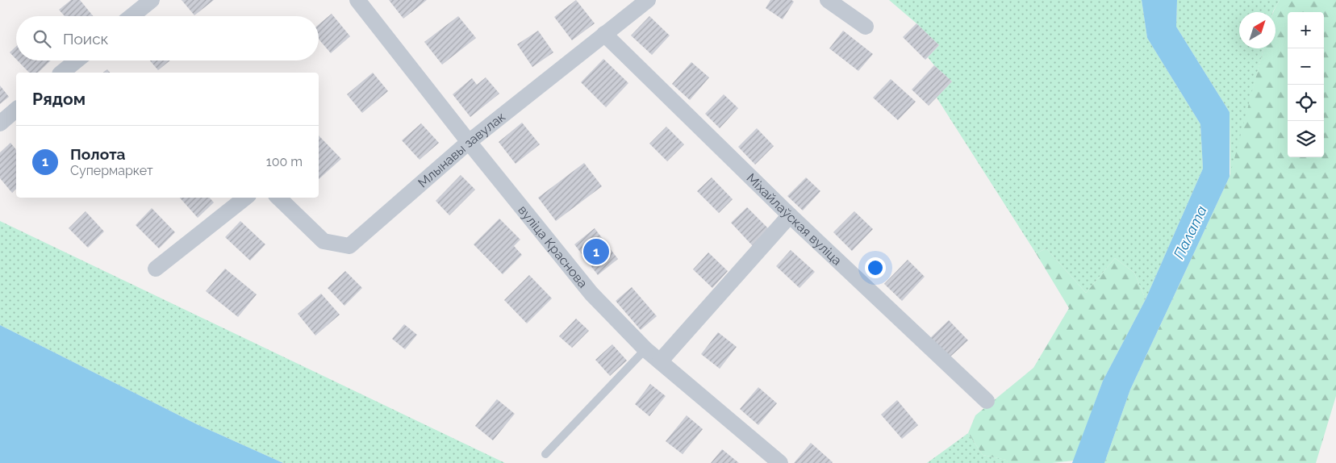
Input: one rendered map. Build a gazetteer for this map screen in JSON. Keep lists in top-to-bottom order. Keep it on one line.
{"streets":{"street":["Млынавы завулак","Міхайлаўская вуліца","вуліца Краснова"]},"crossings":[["Млынавы завулак","Міхайлаўская вуліца"],["Млынавы завулак","вуліца Краснова"]],"water":["Палата"],"north":"top right","page":{"map_buttons":["+","−"],"search":"Поиск","heading":"Рядом","list":[{"mark":"1","name":"Полота","note":"Супермаркет","value":"100 m"}],"pins":"1"}}
